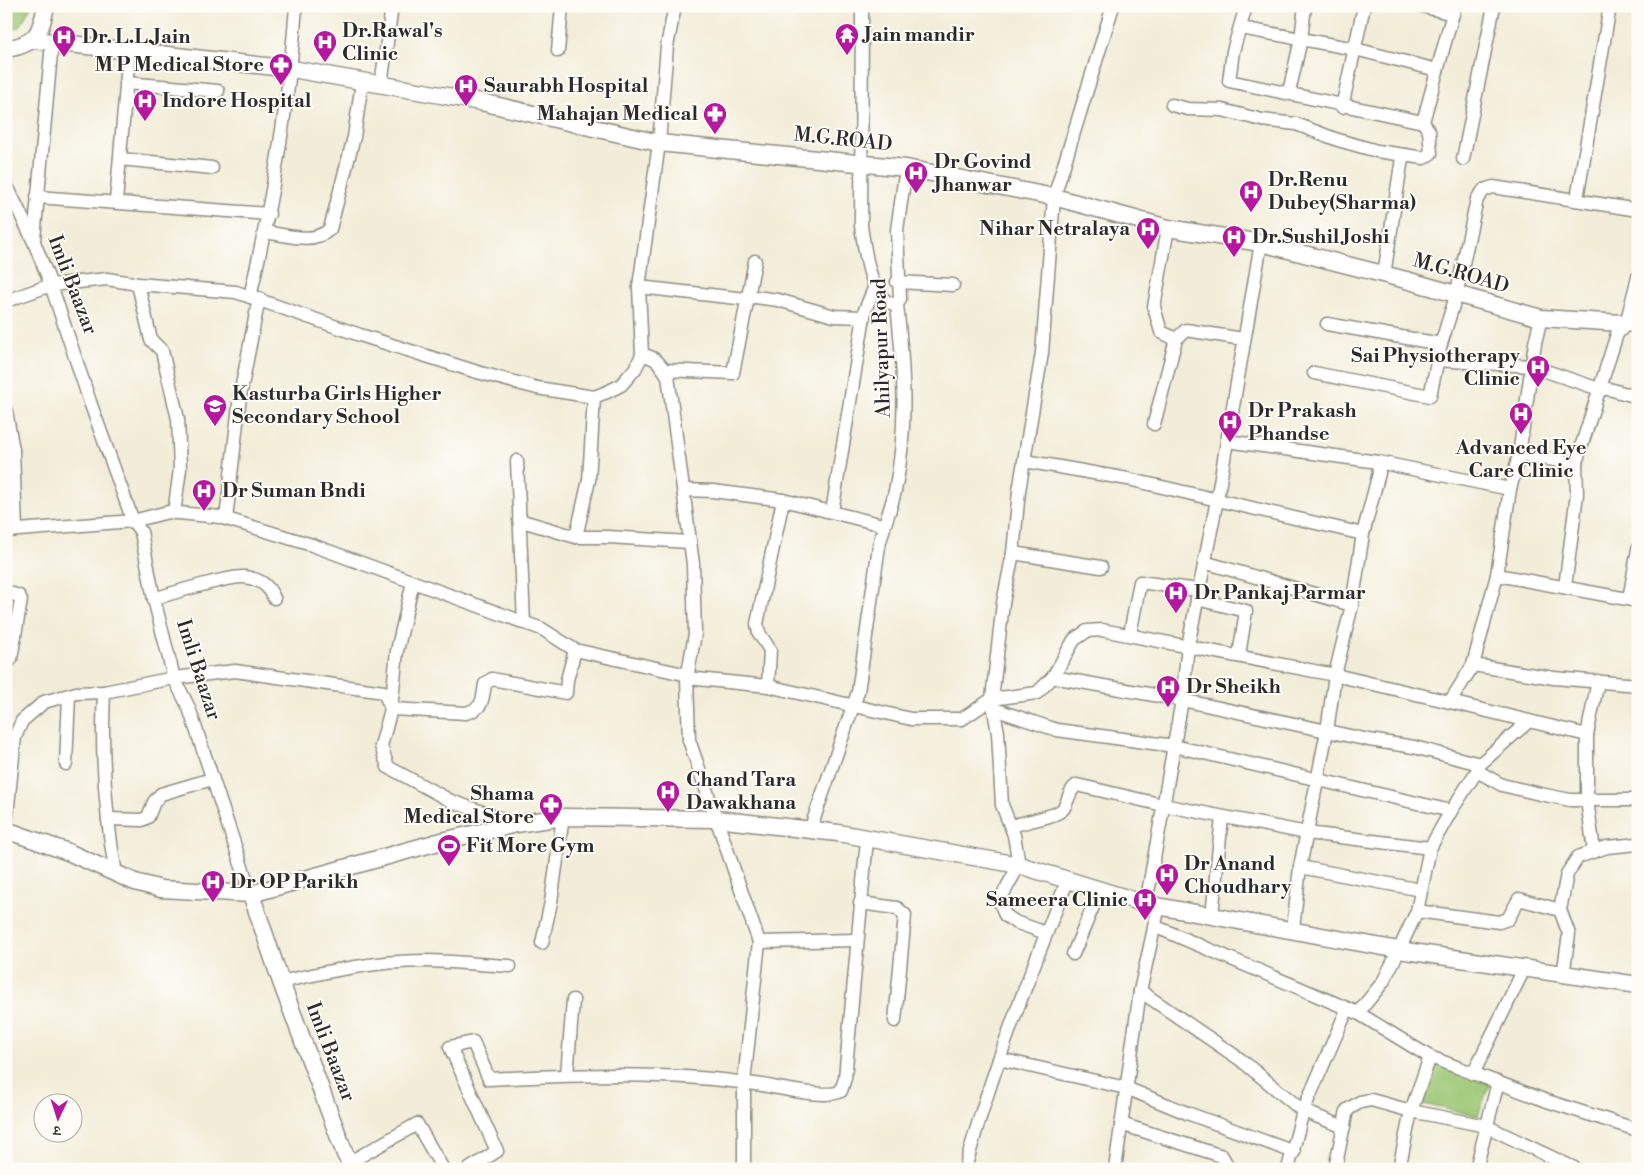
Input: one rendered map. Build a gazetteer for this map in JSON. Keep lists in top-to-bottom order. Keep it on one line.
{"streets":{"main road":["M.G.ROAD","Imli Baazar"],"street":["Ahilyapur Road"]},"crossings":[["M.G.ROAD","Ahilyapur Road"]],"places":{"temple":["Jain mandir"],"hospital":["Dr. L.L.Jain","Dr.Rawal's Clinic","Saurabh Hospital","Indore Hospital","Dr Govind Jhanwar","Dr.Renu Dubey(Sharma)","Nihar Netralaya","Dr.Sushil Joshi","Sai Physiotherapy Clinic","Advanced Eye Care Clinic","Dr Prakash Phandse","Dr Suman Bndi","Dr Pankaj Parmar","Dr Sheikh","Chand Tara Dawakhana","Dr Anand Choudhary","Dr OP Parikh","Sameera Clinic"],"pharmacy":["M P Medical Store","Mahajan Medical","Shama Medical Store"],"school or university":["Kasturba Girls Higher Secondary School"],"sports":["Fit More Gym"]},"north":"bottom"}
